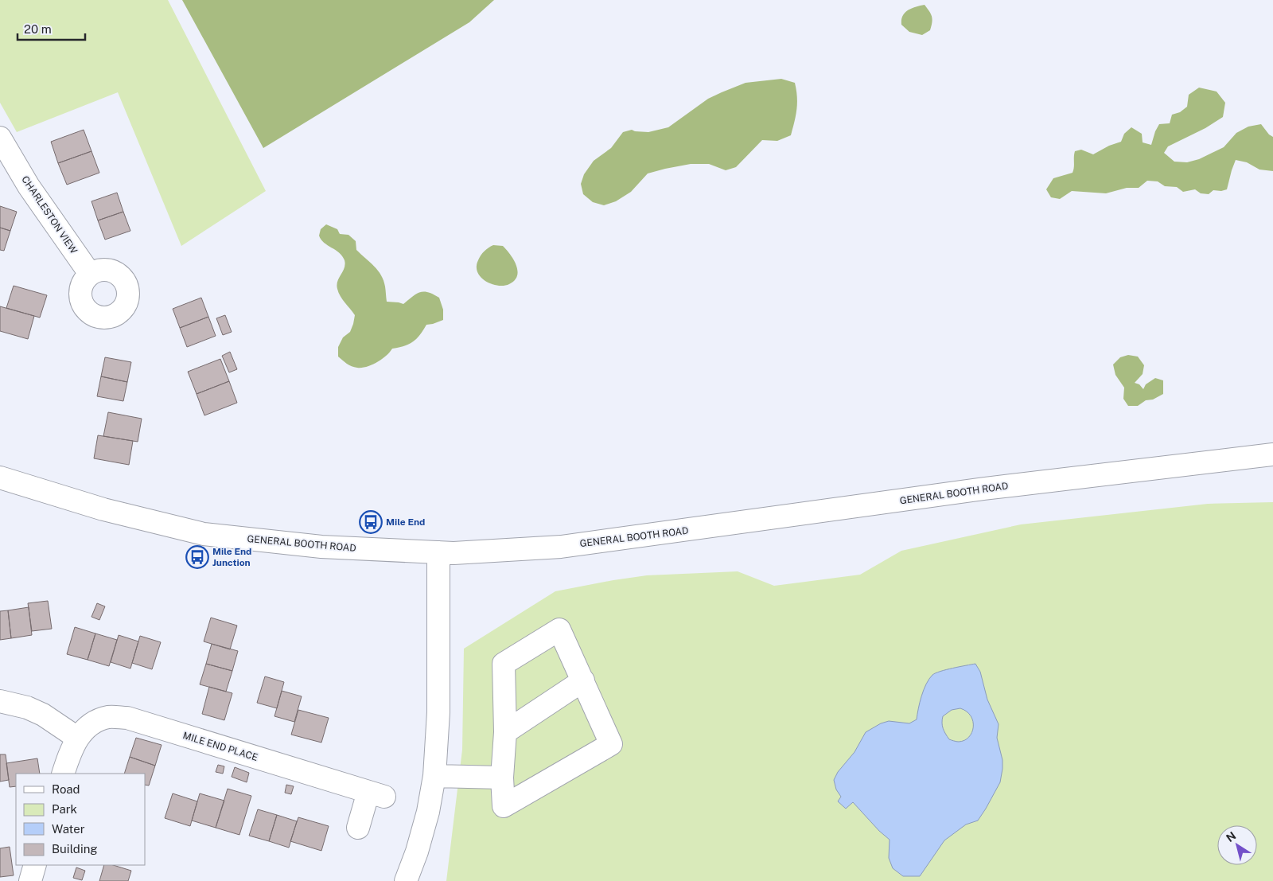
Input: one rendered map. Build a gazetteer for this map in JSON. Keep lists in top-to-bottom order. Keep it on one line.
{"streets":{"street":["CHARLESTON VIEW","GENERAL BOOTH ROAD","MILE END PLACE"]},"places":{"bus stop":["Mile End","Mile End Junction"]},"legend":["Road","Park","Water","Building"],"scale_bar":"20 m","north":"top left"}
